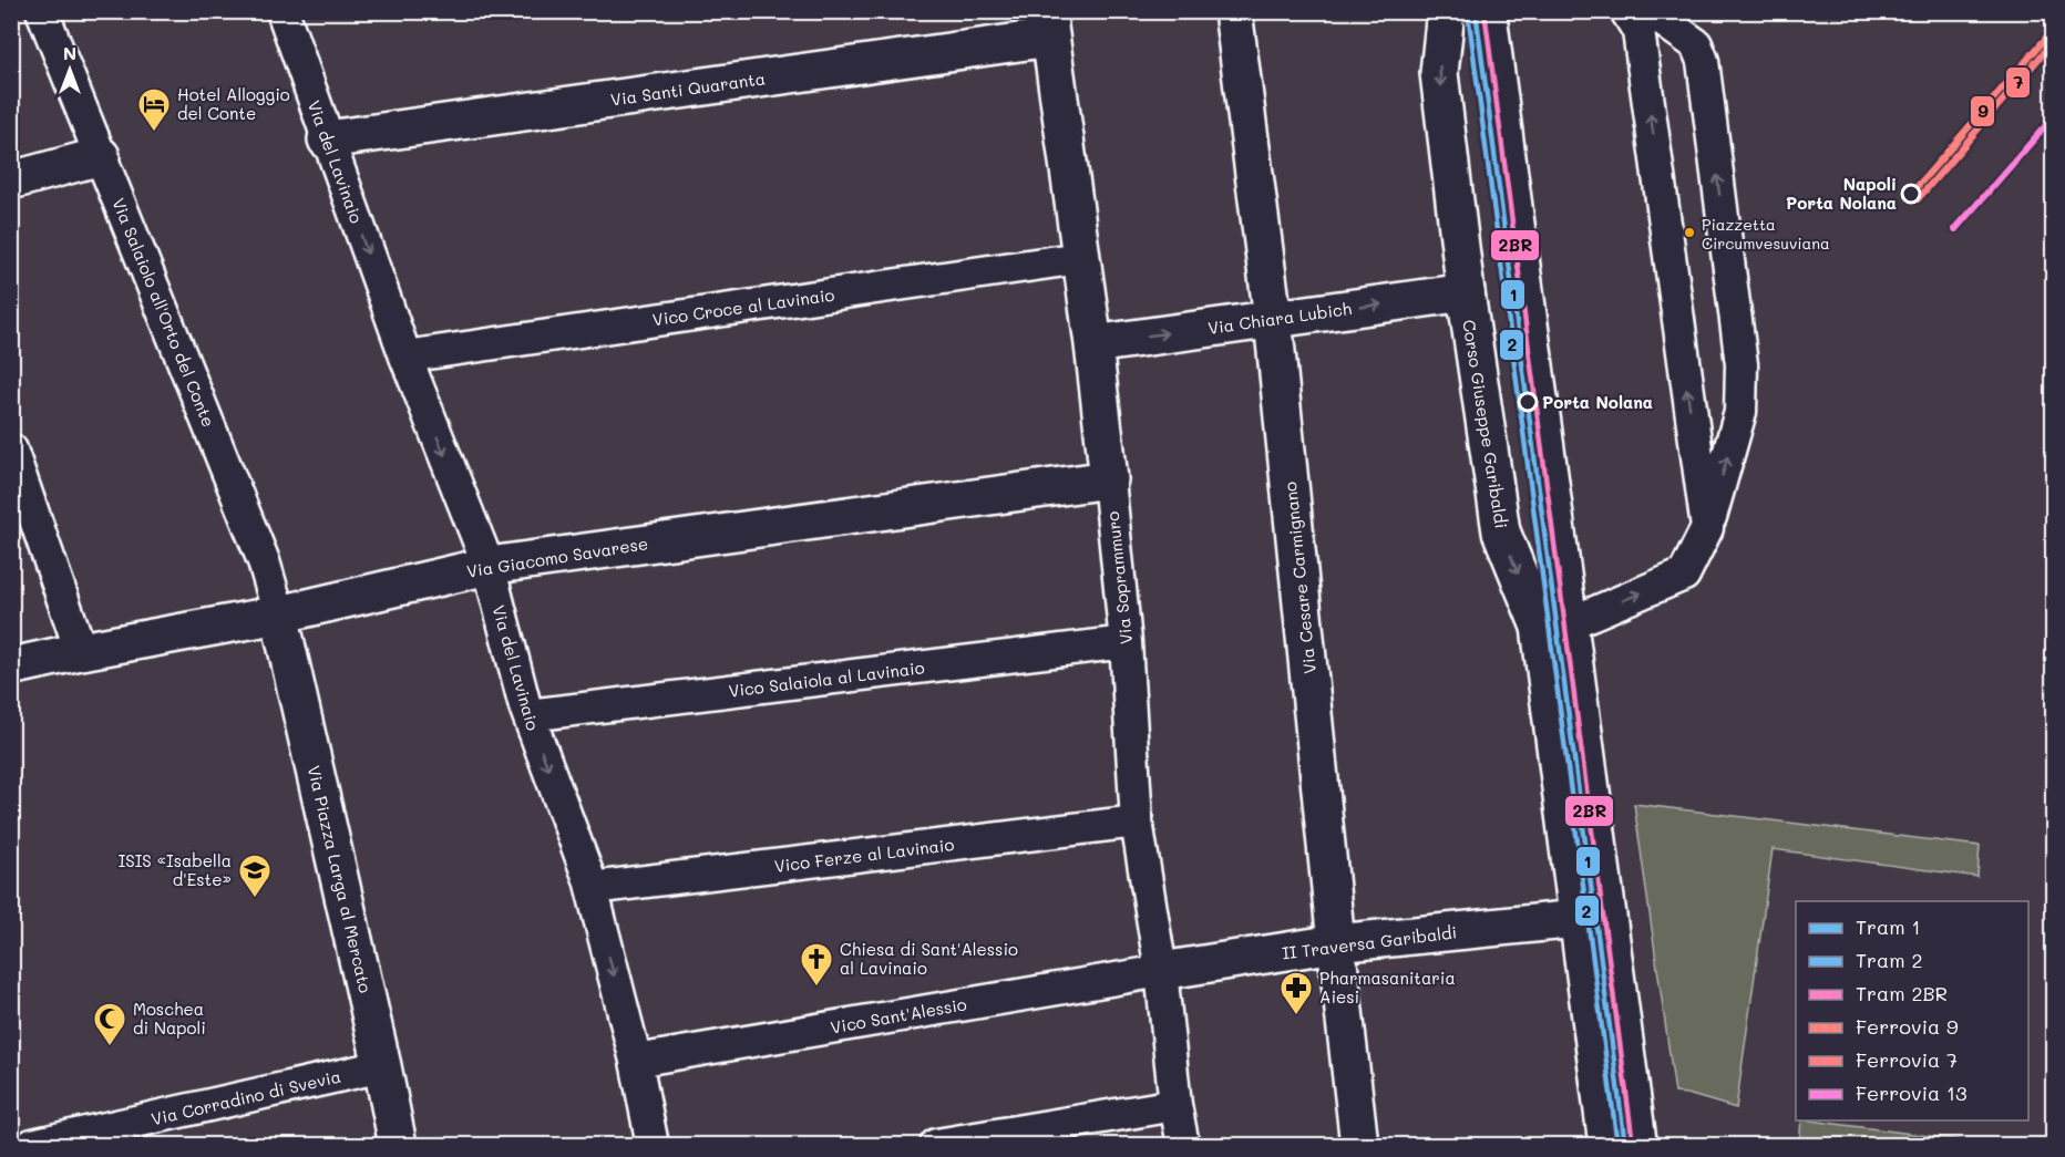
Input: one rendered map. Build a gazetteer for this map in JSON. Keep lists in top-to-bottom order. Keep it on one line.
{"streets":{"street":["Via Santi Quaranta","Via Chiara Lubich","Corso Giuseppe Garibaldi","Via Giacomo Savarese","Via Soprammuro","Via Cesare Carmignano","Via Piazza Larga al Mercato","II Traversa Garibaldi"],"lane":["Via del Lavinaio","Vico Croce al Lavinaio","Via Salaiolo all'Orto del Conte","Vico Salaiola al Lavinaio","Vico Ferze al Lavinaio","Vico Sant'Alessio","Via Corradino di Svevia"]},"crossings":[["Via Santi Quaranta","Via del Lavinaio"],["Via Santi Quaranta","Via Soprammuro"],["Via del Lavinaio","Vico Croce al Lavinaio"],["Via del Lavinaio","Via Giacomo Savarese"],["Via del Lavinaio","Vico Salaiola al Lavinaio"],["Via del Lavinaio","Vico Ferze al Lavinaio"],["Via del Lavinaio","Vico Sant'Alessio"],["Vico Croce al Lavinaio","Via Soprammuro"],["Via Salaiolo all'Orto del Conte","Via Giacomo Savarese"],["Via Salaiolo all'Orto del Conte","Via Piazza Larga al Mercato"],["Via Chiara Lubich","Corso Giuseppe Garibaldi"],["Via Chiara Lubich","Via Soprammuro"],["Via Chiara Lubich","Via Cesare Carmignano"],["Corso Giuseppe Garibaldi","II Traversa Garibaldi"],["Via Giacomo Savarese","Via Soprammuro"],["Via Giacomo Savarese","Via Piazza Larga al Mercato"],["Via Soprammuro","Vico Salaiola al Lavinaio"],["Via Soprammuro","Vico Ferze al Lavinaio"],["Via Soprammuro","II Traversa Garibaldi"],["Via Soprammuro","Vico Sant'Alessio"],["Via Cesare Carmignano","II Traversa Garibaldi"],["Via Piazza Larga al Mercato","Via Corradino di Svevia"],["II Traversa Garibaldi","Vico Sant'Alessio"]],"one_way":["Via del Lavinaio","Via Chiara Lubich","Corso Giuseppe Garibaldi"],"places":{"hotel":["Hotel Alloggio del Conte"],"other":["Napoli Porta Nolana","Piazzetta Circumvesuviana","Porta Nolana"],"school or university":["ISIS «Isabella d'Este»"],"church":["Chiesa di Sant'Alessio al Lavinaio"],"pharmacy":["Pharmasanitaria Aiesi"],"mosque":["Moschea di Napoli"]},"lines":["tram line 1","tram line 2BR","tram line 2","rail line 9","rail line 7","rail line 13"],"legend":["Tram 1","Tram 2","Tram 2BR","Ferrovia 9","Ferrovia 7","Ferrovia 13"],"north":"top"}
